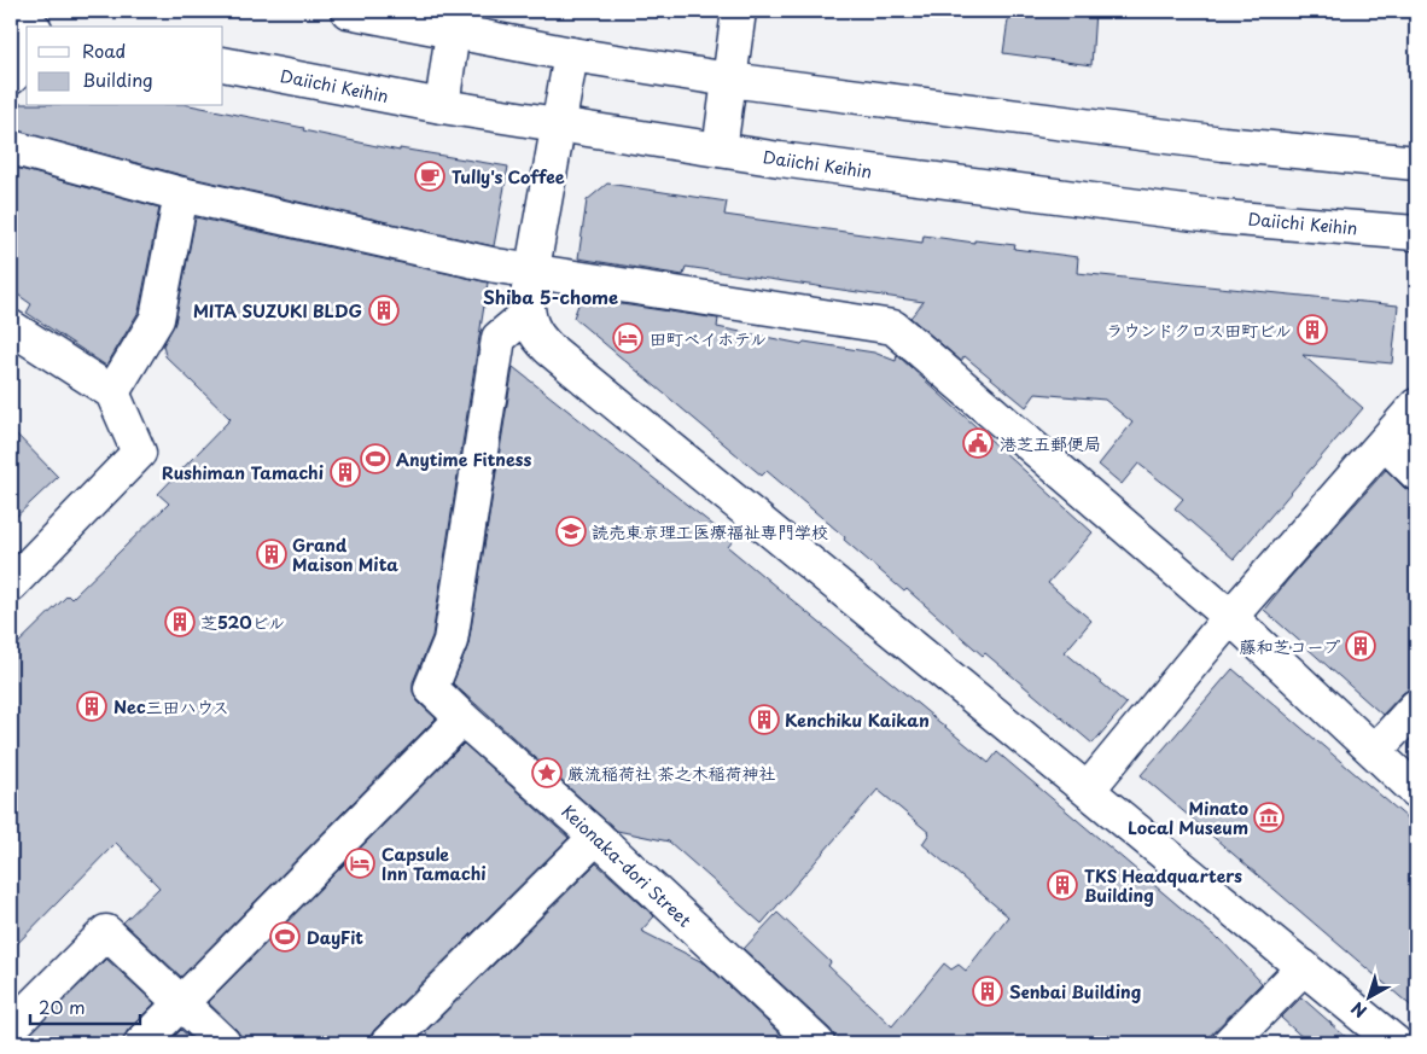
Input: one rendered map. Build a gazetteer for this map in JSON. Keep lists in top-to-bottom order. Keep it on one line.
{"streets":{"main road":["Daiichi Keihin","Keionaka-dori Street"]},"districts":["Shiba 5-chome"],"places":{"cafe":["Tully's Coffee"],"building":["MITA SUZUKI BLDG","ラウンドクロス田町ビル","Rushiman Tamachi","Grand Maison Mita","芝520ビル","藤和芝コープ","Nec三田ハウス","Kenchiku Kaikan","TKS Headquarters Building","Senbai Building"],"hotel":["田町ベイホテル","Capsule Inn Tamachi"],"public building":["港芝五郵便局"],"sports":["Anytime Fitness","DayFit"],"school or university":["読売東京理工医療福祉専門学校"],"place":["厳流稲荷社 茶之木稲荷神社"],"museum":["Minato Local Museum"]},"legend":["Road","Building"],"scale_bar":"20 m","north":"bottom left"}
